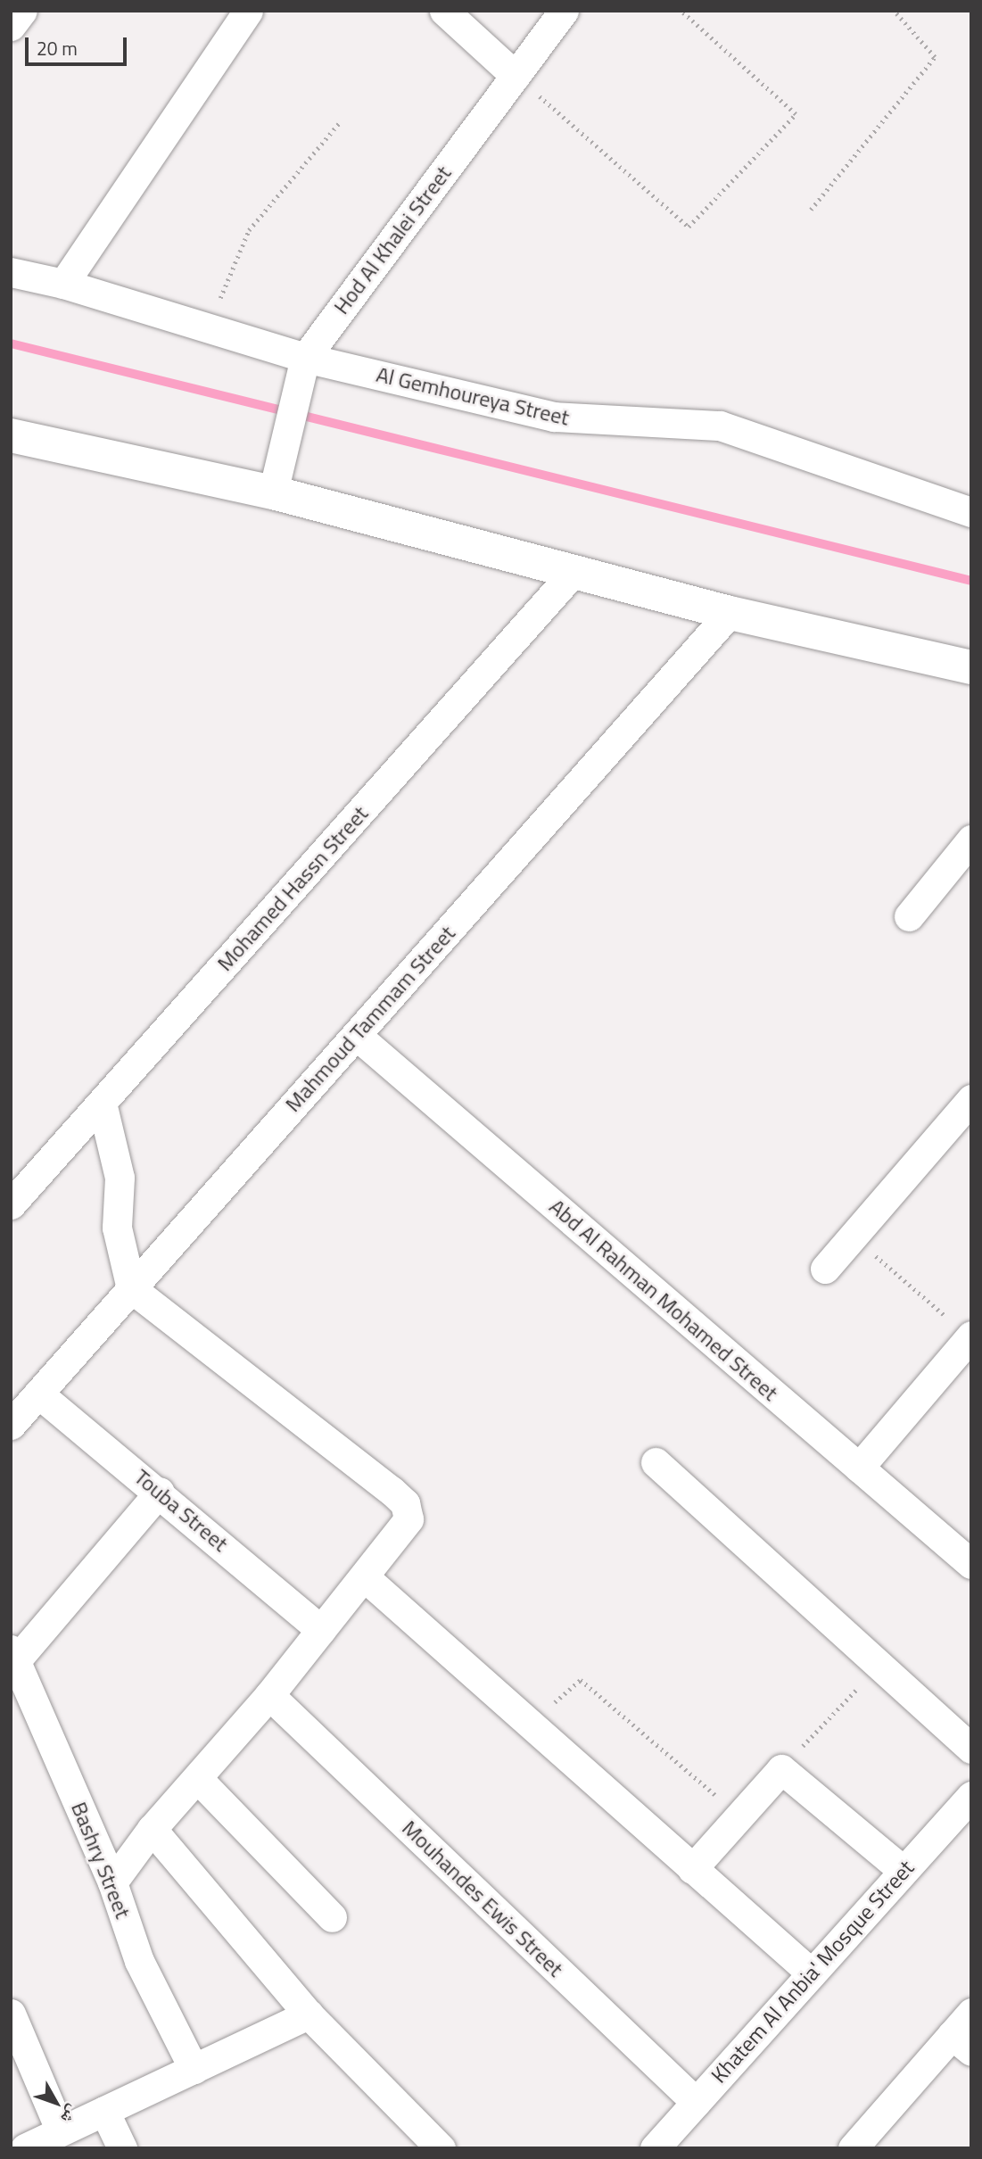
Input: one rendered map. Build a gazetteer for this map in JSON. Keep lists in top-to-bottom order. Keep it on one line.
{"streets":{"street":["Hod Al Khalei Street","Al Gemhoureya Street","Mohamed Hassn Street","Mahmoud Tammam Street","Abd Al Rahman Mohamed Street","Touba Street","Bashry Street","Mouhandes Ewis Street","Khatem Al Anbia' Mosque Street"]},"crossings":[["Hod Al Khalei Street","Al Gemhoureya Street"],["Mahmoud Tammam Street","Abd Al Rahman Mohamed Street"],["Mahmoud Tammam Street","Touba Street"],["Mouhandes Ewis Street","Khatem Al Anbia' Mosque Street"]],"scale_bar":"20 m","north":"bottom right"}
